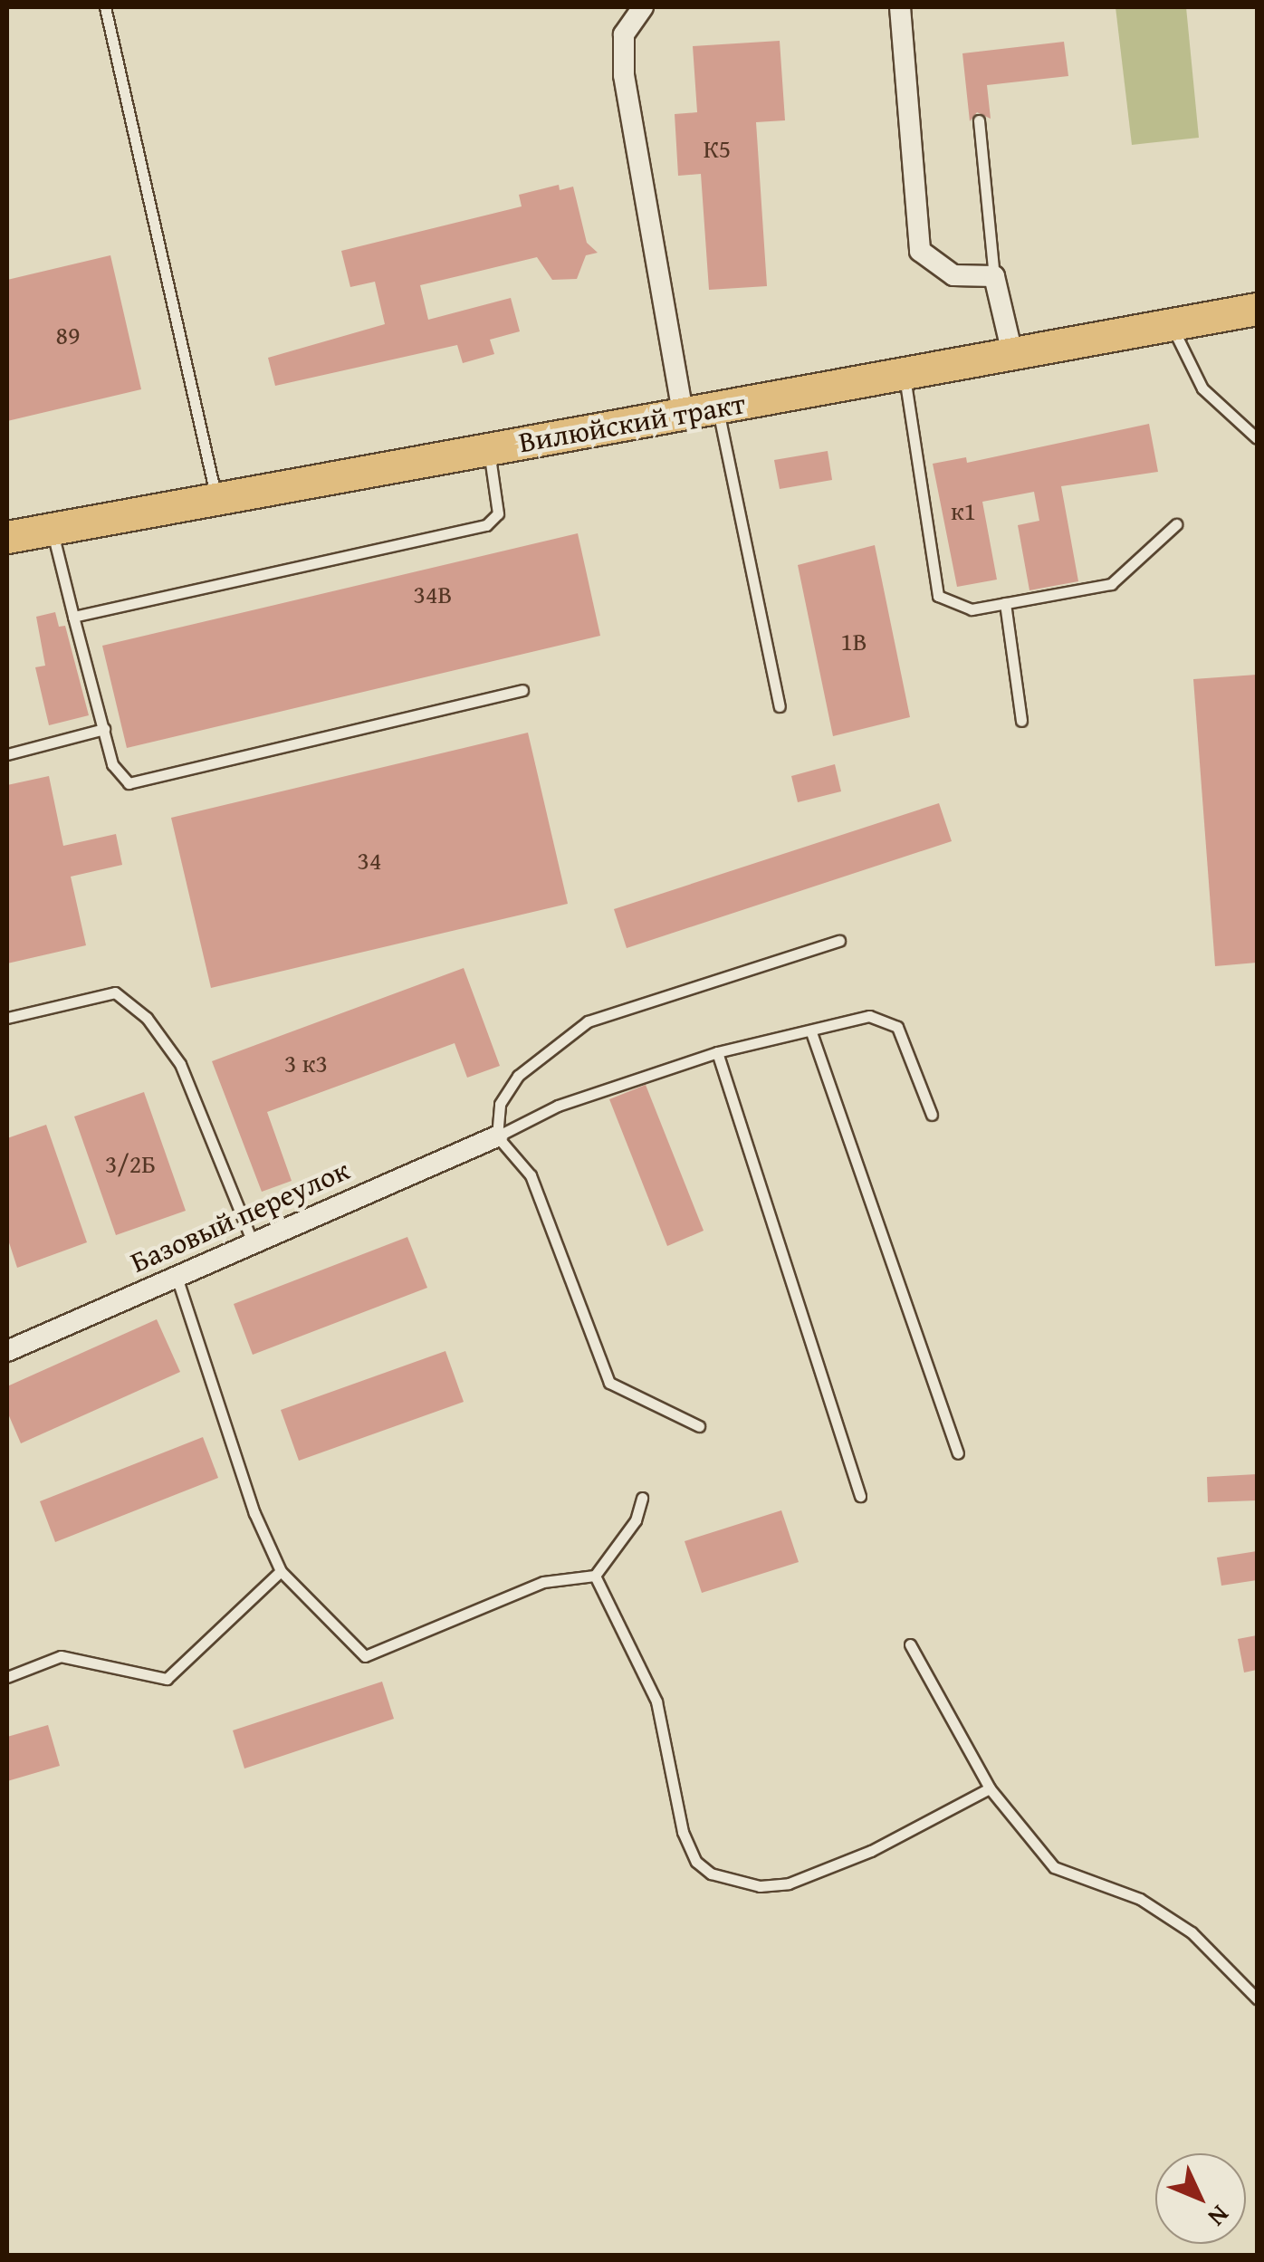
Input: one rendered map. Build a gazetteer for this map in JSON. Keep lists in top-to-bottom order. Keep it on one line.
{"streets":{"main road":["Вилюйский тракт"],"street":["Базовый переулок"]},"house_numbers":["К5","89","к1","34В","1В","34","3 к3","3/2Б"],"north":"bottom right"}
